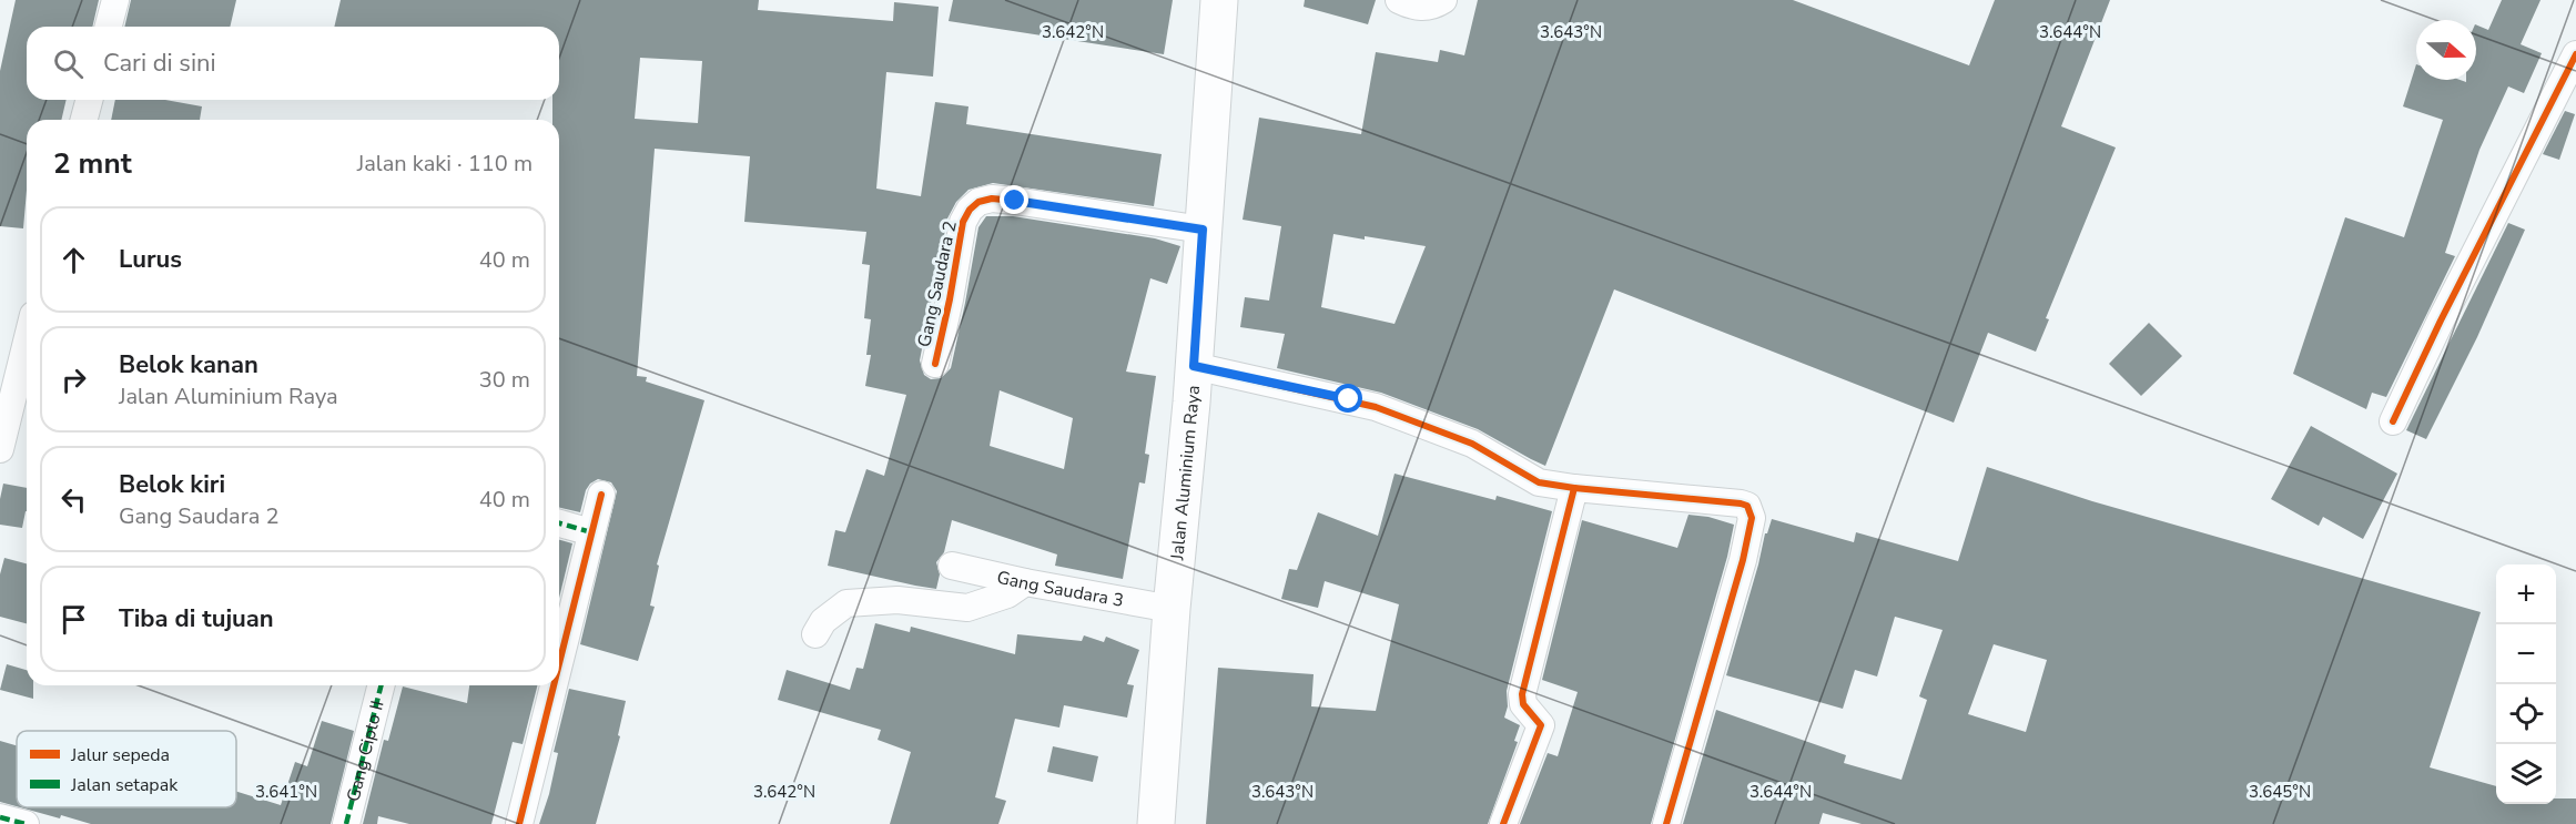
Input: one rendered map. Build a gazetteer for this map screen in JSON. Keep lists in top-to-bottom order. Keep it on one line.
{"streets":{"main road":["Jalan Aluminium Raya"],"street":["Gang Saudara 2","Gang Saudara 3","Gang Cipto II"]},"crossings":[["Gang Saudara 2","Jalan Aluminium Raya"],["Jalan Aluminium Raya","Gang Saudara 3"]],"legend":["Jalur sepeda","Jalan setapak"],"north":"right","page":{"search":"Cari di sini","heading":["2 mnt","Jalan kaki · 110 m"],"list":[["Lurus","40 m"],["Belok kanan","Jalan Aluminium Raya","30 m"],["Belok kiri","Gang Saudara 2","40 m"],"Tiba di tujuan"],"map_buttons":["+","−"]},"coordinates":["3.642°N","3.643°N","3.644°N","3.641°N","3.645°N"]}
